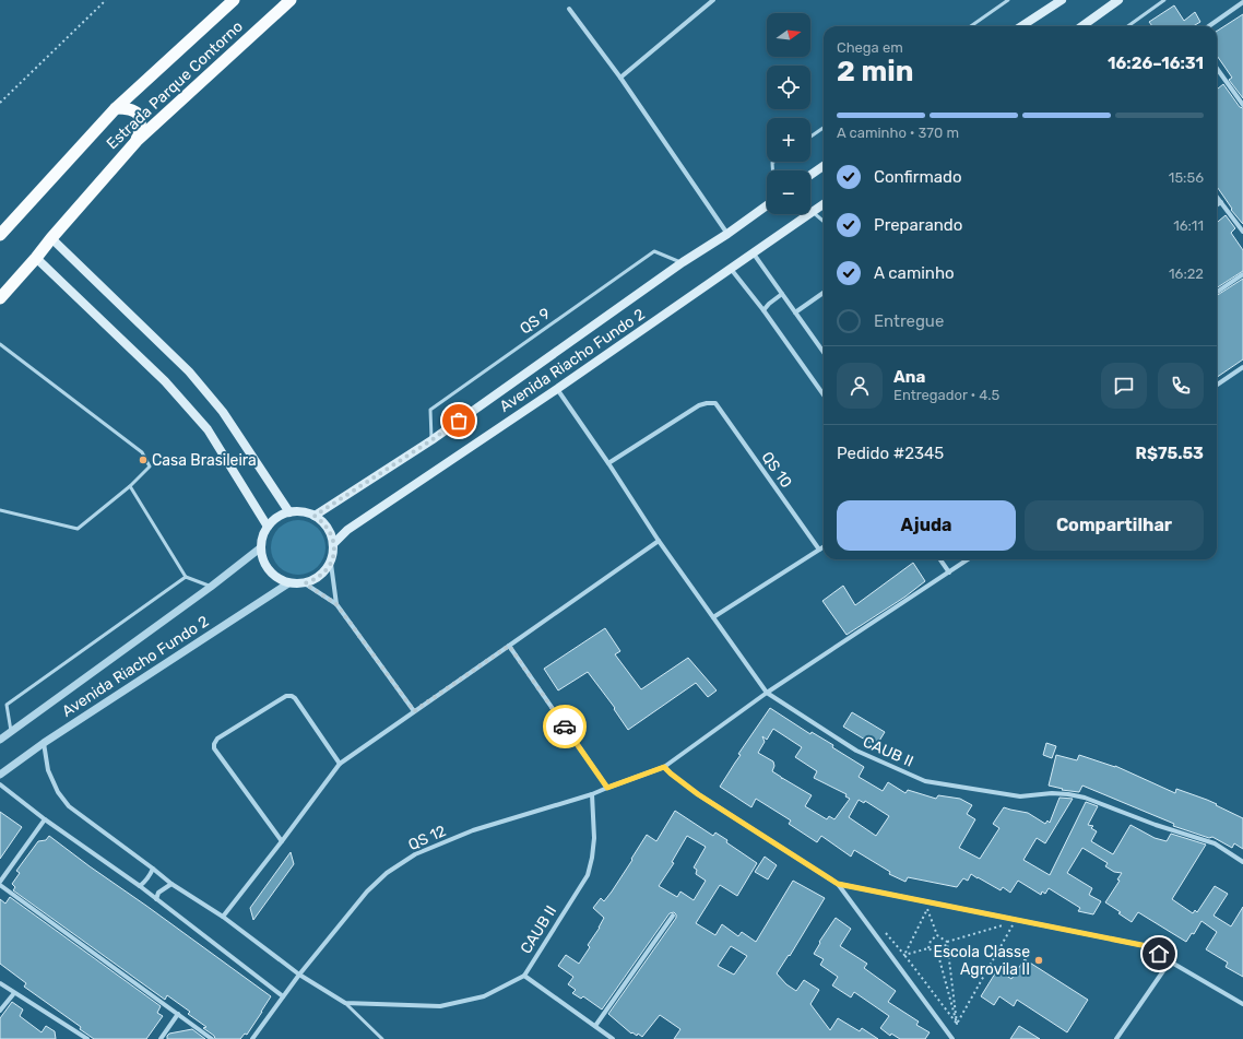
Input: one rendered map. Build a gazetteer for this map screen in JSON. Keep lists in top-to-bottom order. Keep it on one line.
{"streets":{"highway":["Estrada Parque Contorno"],"main road":["Avenida Riacho Fundo 2"],"street":["QS 10","CAUB II","QS 12"],"lane":["QS 9"]},"crossings":[["QS 9","Avenida Riacho Fundo 2"],["CAUB II","QS 12"]],"places":["Casa Brasileira","Escola Classe Agrovila II"],"north":"right","page":{"map_buttons":["+","−"],"heading":["2 min","Chega em","16:26–16:31"],"panel":["Ana","Entregador · 4.5","Pedido #2345","R$75.53"],"bar":"A caminho · 370 m","list":[["Confirmado","15:56"],["Preparando","16:11"],["A caminho","16:22"],"Entregue"],"buttons":["Ajuda","Compartilhar"]}}
